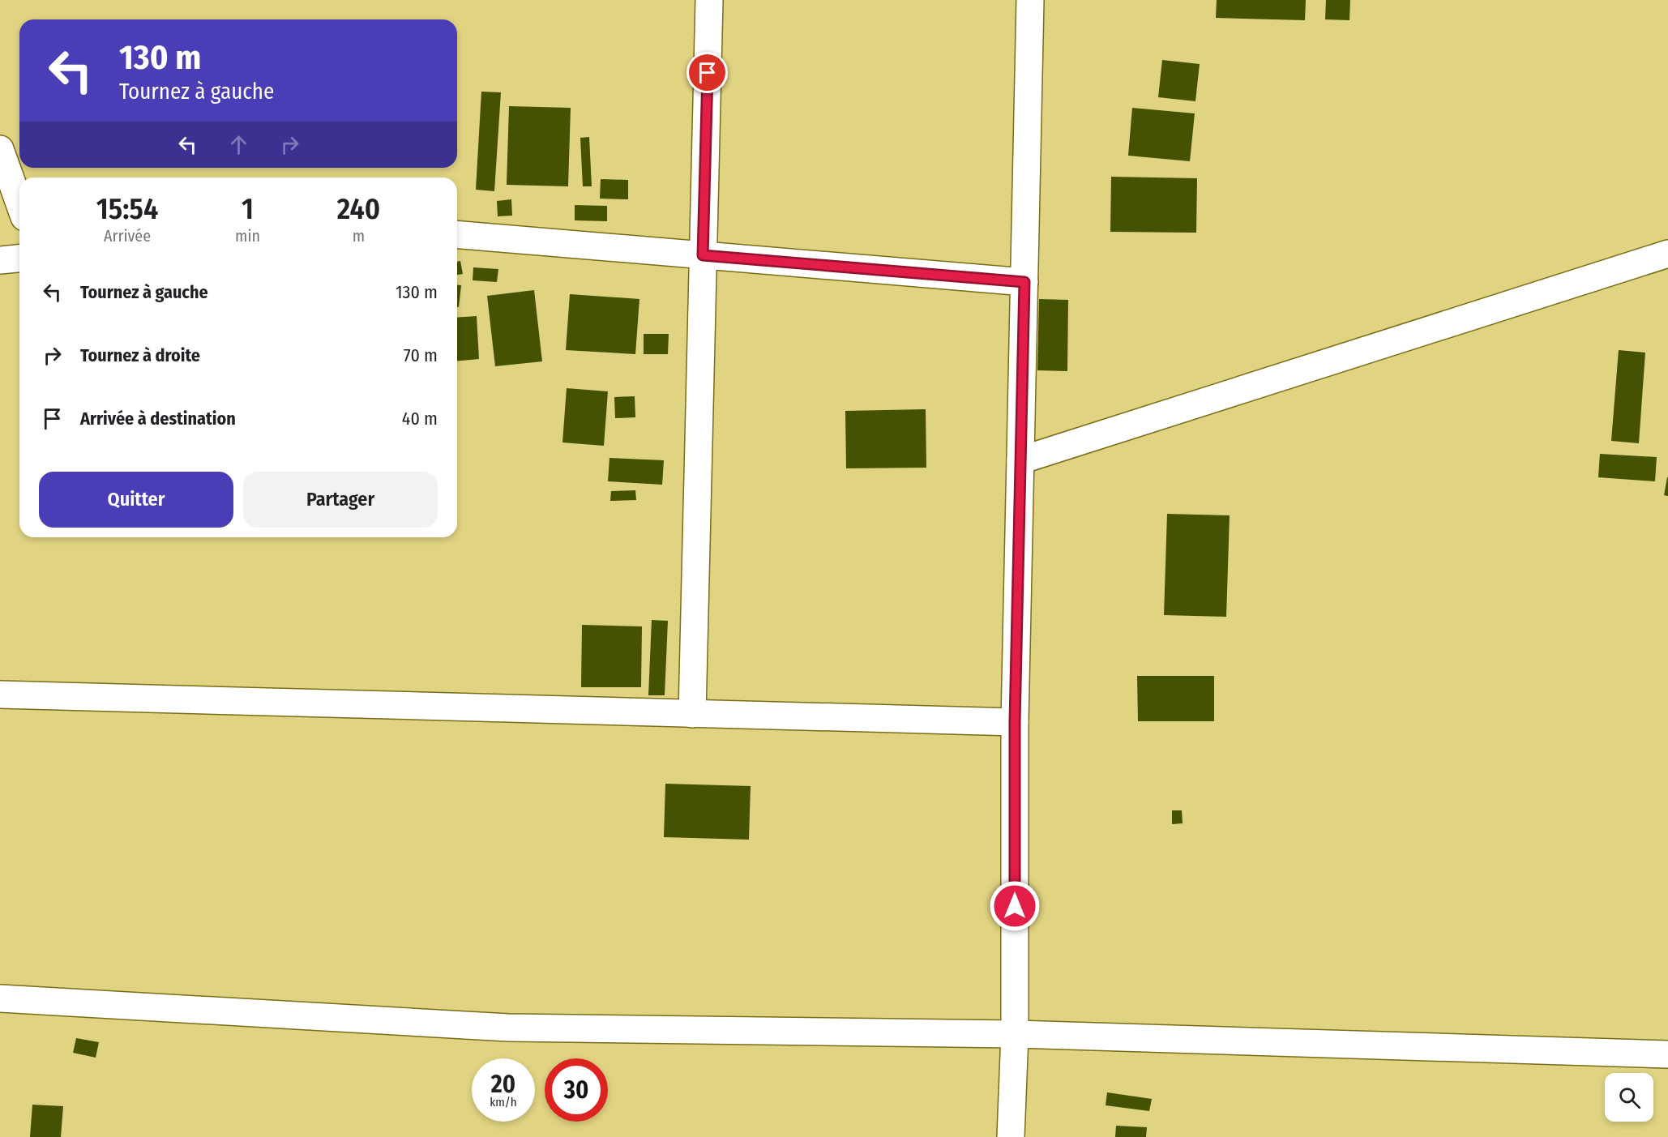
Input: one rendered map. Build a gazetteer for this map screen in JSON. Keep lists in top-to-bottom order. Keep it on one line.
{"page":{"turn":["130 m","Tournez à gauche"],"eta":["15:54","Arrivée","1","min","240","m"],"list":[{"name":"Tournez à gauche","value":"130 m"},{"name":"Tournez à droite","value":"70 m"},{"name":"Arrivée à destination","value":"40 m"}],"buttons":["Quitter","Partager"],"speed":"20 km/h","limit":"30"}}
